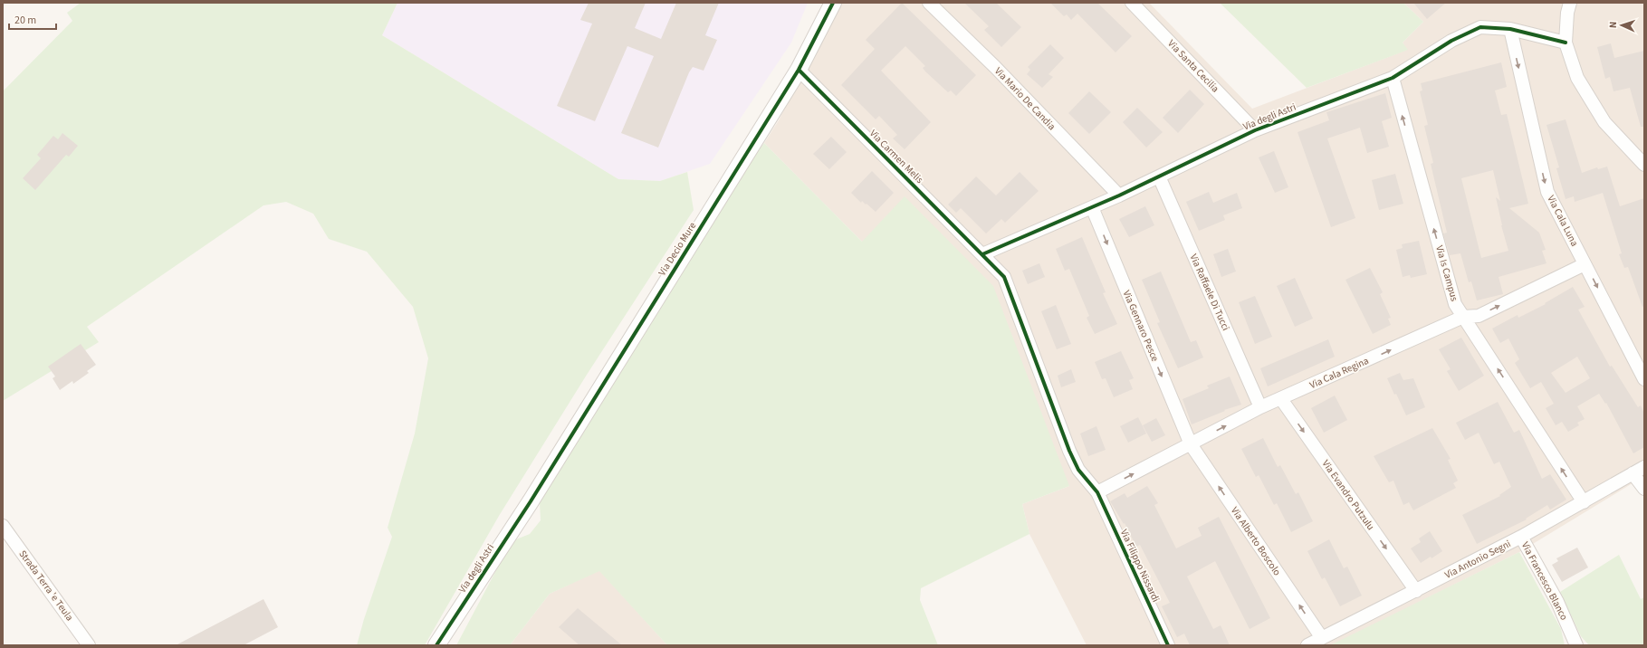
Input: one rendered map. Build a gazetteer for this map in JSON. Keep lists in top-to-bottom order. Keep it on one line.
{"streets":{"street":["Via Santa Cecilia","Via Mario De Candia","Via degli Astri","Via Carmen Melis","Via Cala Luna","Via Decio Mure","Via Is Campus","Via Raffaele Di Tucci","Via Gennaro Pesce","Via Cala Regina","Via Evandro Putzulu","Via Alberto Boscolo","Via Antonio Segni","Via Filippo Nissardi","Via Francesco Blanco","Strada Terra 'e Teula"]},"crossings":[["Via Santa Cecilia","Via degli Astri"],["Via Mario De Candia","Via degli Astri"],["Via degli Astri","Via Carmen Melis"],["Via degli Astri","Via Cala Luna"],["Via degli Astri","Via Decio Mure"],["Via degli Astri","Via Is Campus"],["Via degli Astri","Via Raffaele Di Tucci"],["Via degli Astri","Via Gennaro Pesce"],["Via Carmen Melis","Via Decio Mure"],["Via Carmen Melis","Via Cala Regina"],["Via Carmen Melis","Via Filippo Nissardi"],["Via Cala Luna","Via Cala Regina"],["Via Is Campus","Via Cala Regina"],["Via Is Campus","Via Antonio Segni"],["Via Raffaele Di Tucci","Via Cala Regina"],["Via Gennaro Pesce","Via Cala Regina"],["Via Gennaro Pesce","Via Alberto Boscolo"],["Via Cala Regina","Via Evandro Putzulu"],["Via Cala Regina","Via Alberto Boscolo"],["Via Cala Regina","Via Filippo Nissardi"],["Via Evandro Putzulu","Via Antonio Segni"],["Via Alberto Boscolo","Via Antonio Segni"],["Via Antonio Segni","Via Francesco Blanco"]],"one_way":["Via Is Campus","Via Gennaro Pesce","Via Cala Regina","Via Evandro Putzulu","Via Alberto Boscolo"],"scale_bar":"20 m","north":"left"}
